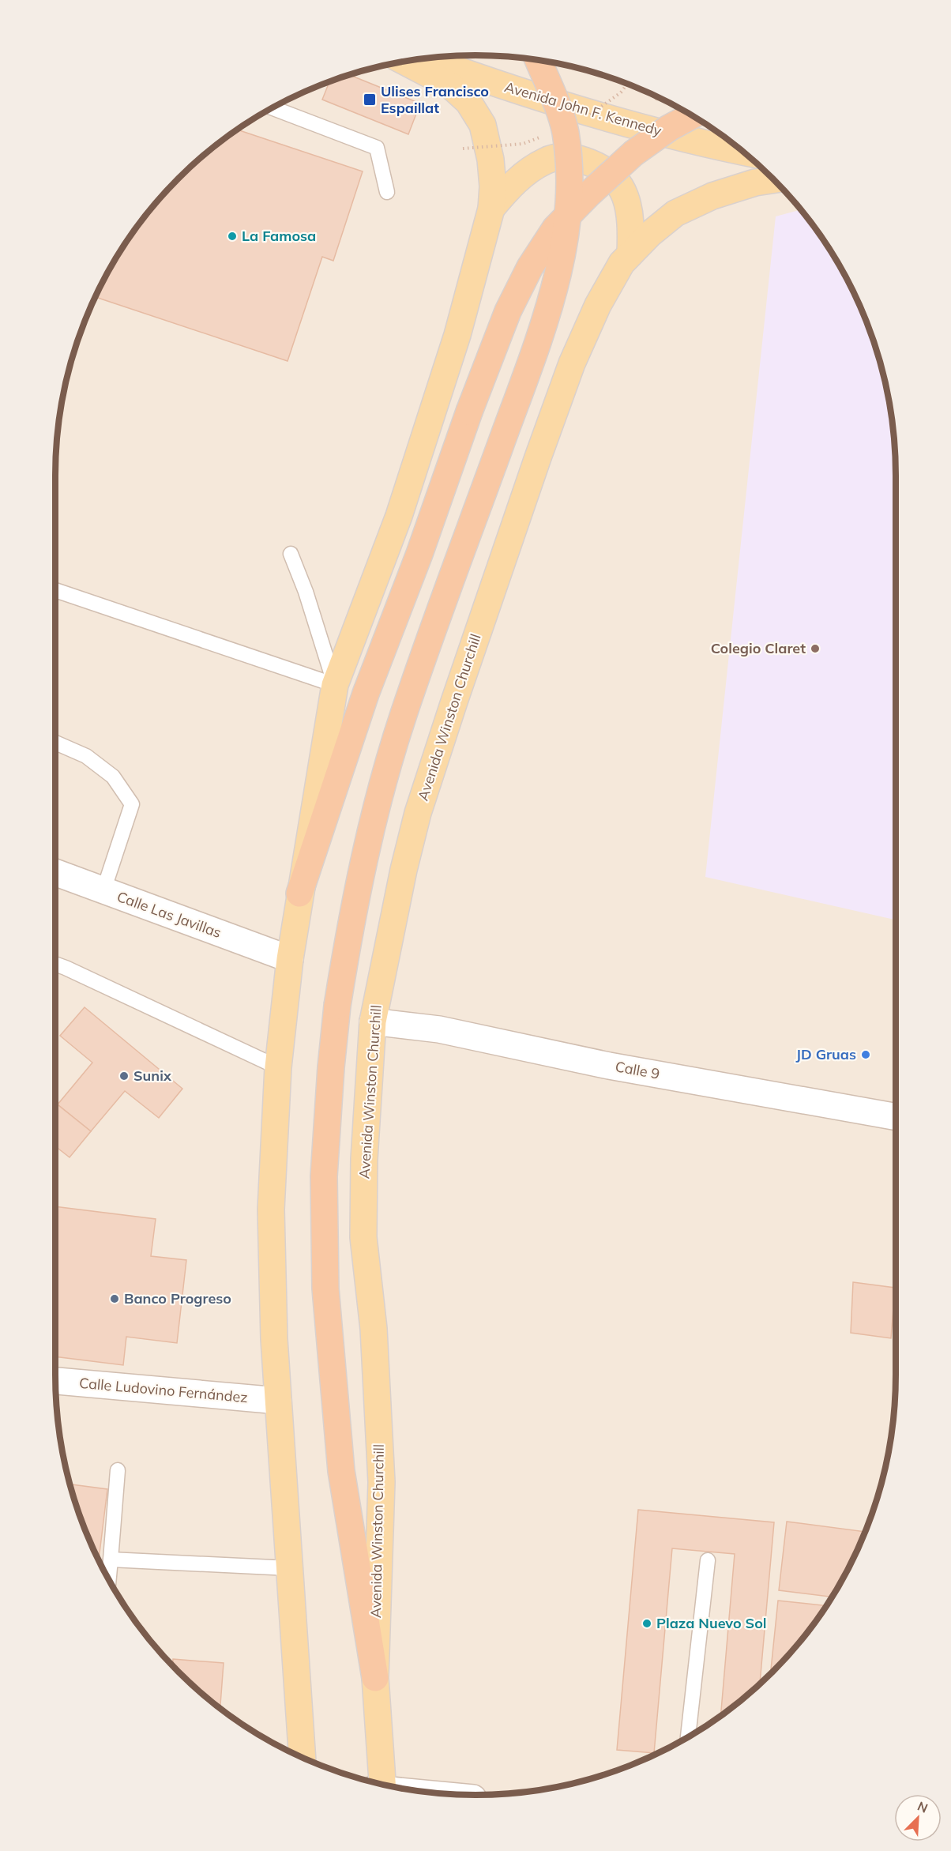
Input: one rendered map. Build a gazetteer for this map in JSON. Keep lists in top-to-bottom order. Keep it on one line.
{"streets":{"main road":["Avenida John F. Kennedy","Avenida Winston Churchill"],"street":["Calle Las Javillas","Calle 9","Calle Ludovino Fernández"]},"crossings":[["Avenida Winston Churchill","Calle 9"]],"places":{"transit":["Ulises Francisco Espaillat"],"other":["La Famosa","Colegio Claret","JD Gruas","Sunix","Banco Progreso","Plaza Nuevo Sol"]},"north":"top right"}
